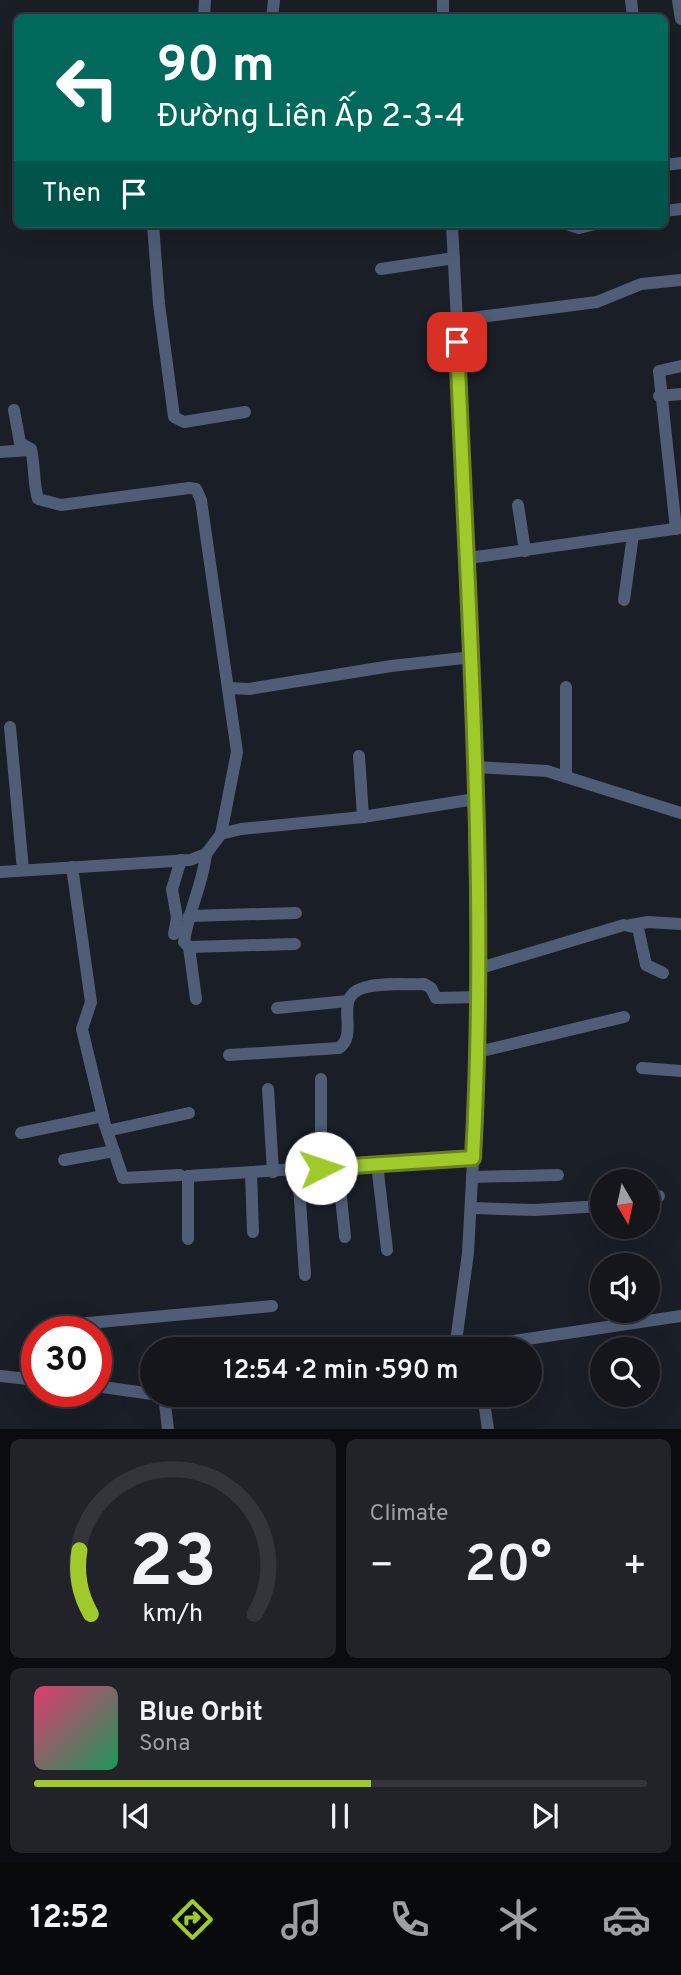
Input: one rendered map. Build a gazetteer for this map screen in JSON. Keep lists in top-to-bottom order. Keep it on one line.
{"north":"bottom","page":{"turn":["90 m","Đường Liên Ấp 2-3-4"],"then":"Then","limit":"30","trip":"12:54 · 2 min · 590 m","tile":"Climate","heat":["−","20°","+"],"song":["Blue Orbit","Sona"],"tabs":"12:52","gauge":["23","km/h"]}}
